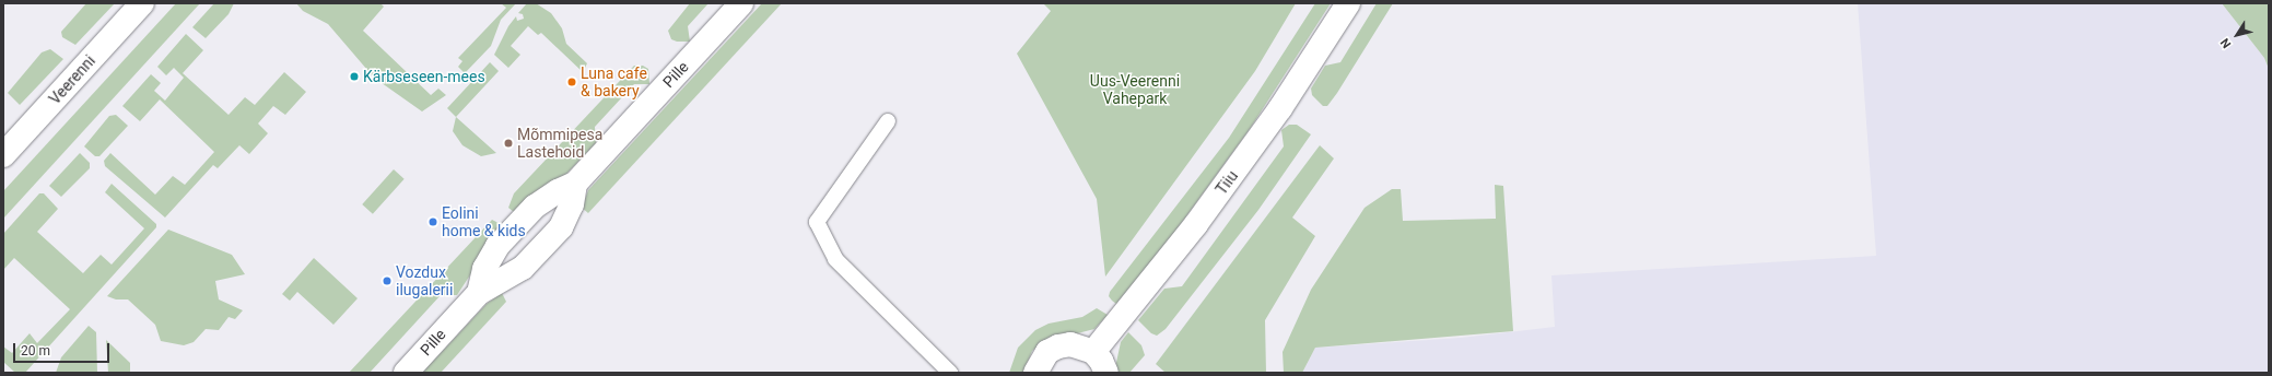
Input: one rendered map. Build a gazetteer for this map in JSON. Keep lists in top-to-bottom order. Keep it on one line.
{"streets":{"street":["Pille","Veerenni","Tiiu"]},"parks":["Uus-Veerenni Vahepark"],"places":["Kärbseseen-mees","Luna cafe & bakery","Mõmmipesa Lastehoid","Eolini home & kids","Vozdux ilugalerii"],"scale_bar":"20 m","north":"bottom left"}
